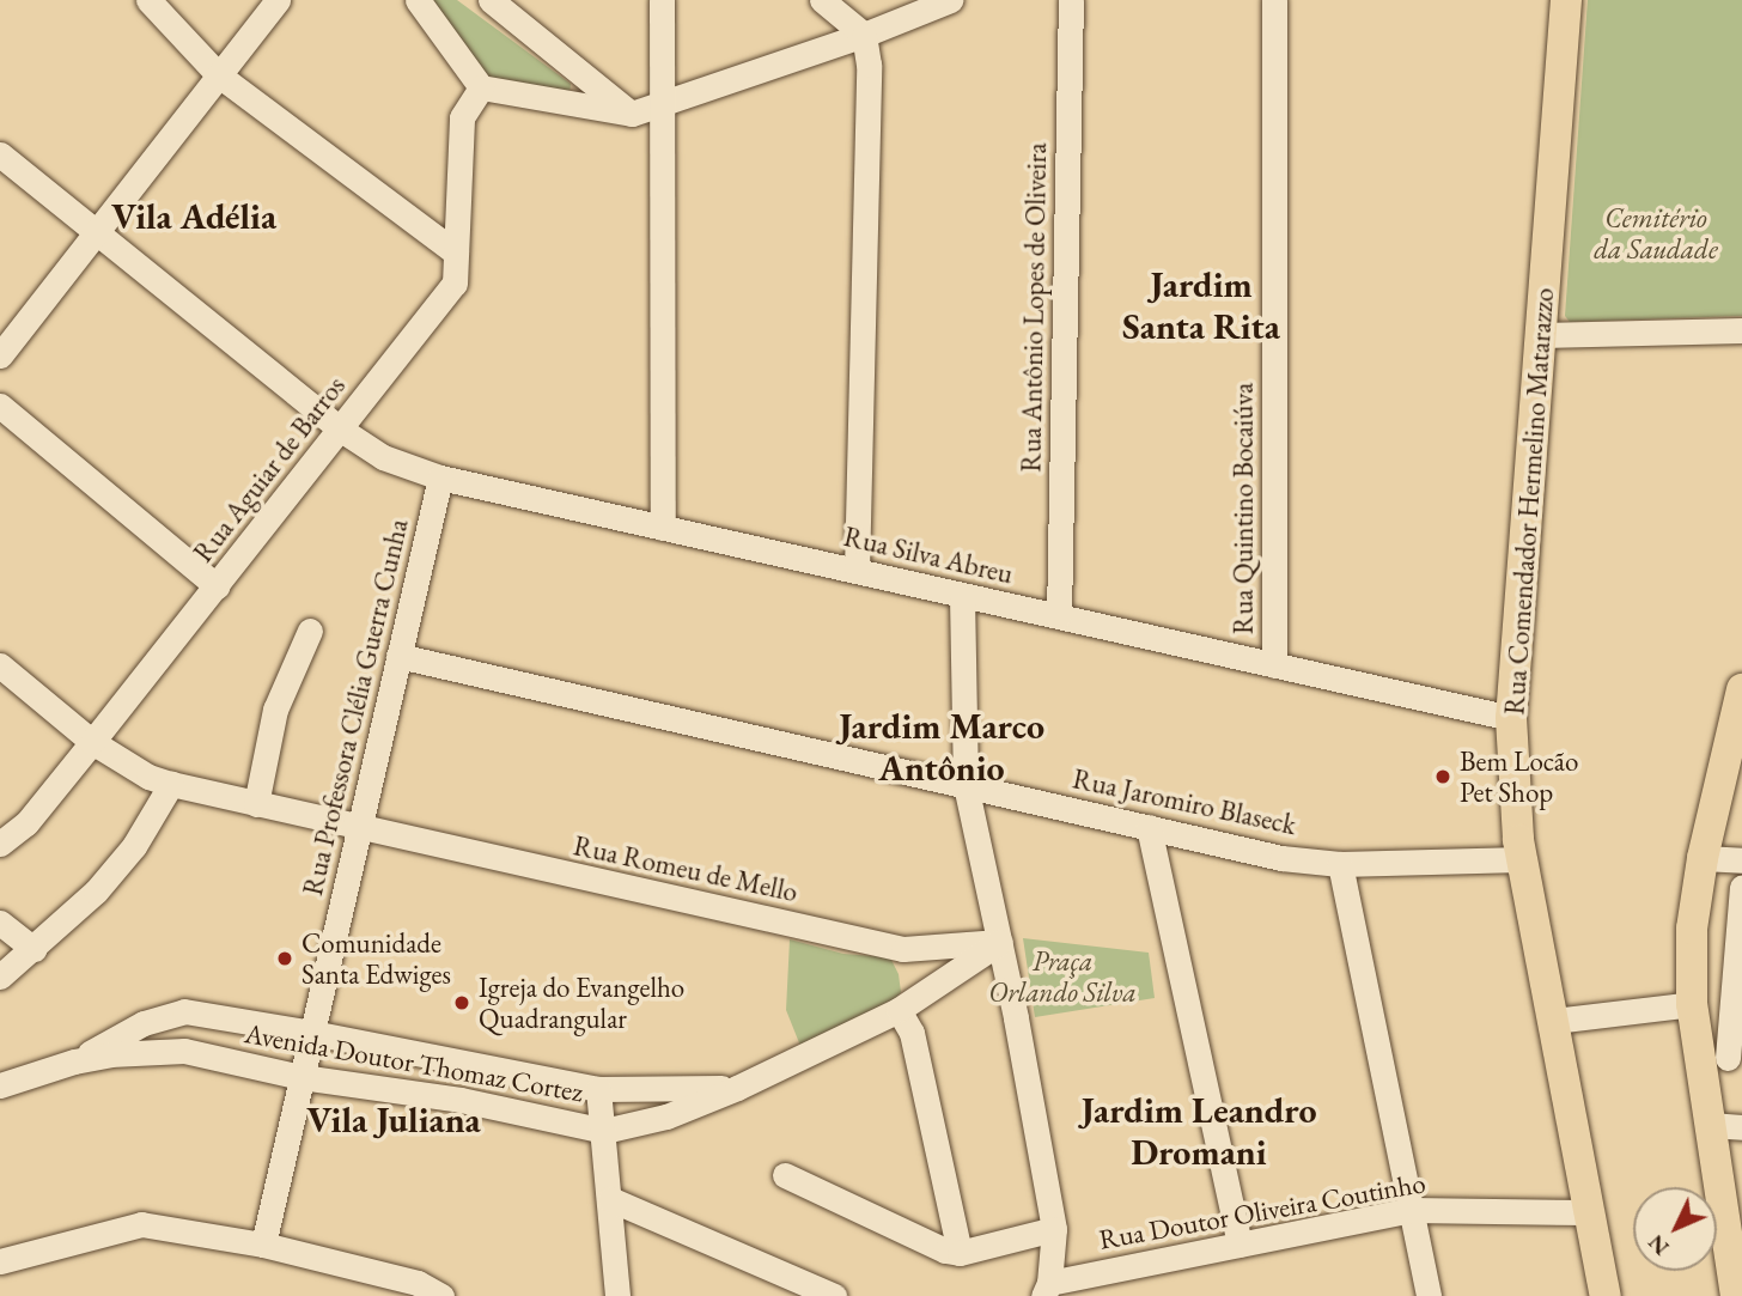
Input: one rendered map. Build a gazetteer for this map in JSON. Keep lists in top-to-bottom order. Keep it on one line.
{"streets":{"main road":["Rua Comendador Hermelino Matarazzo"],"street":["Rua Antônio Lopes de Oliveira","Rua Aguiar de Barros","Rua Quintino Bocaiúva","Rua Silva Abreu","Rua Professora Clélia Guerra Cunha","Rua Jaromiro Blaseck","Rua Romeu de Mello","Avenida Doutor Thomaz Cortez","Rua Doutor Oliveira Coutinho"]},"crossings":[["Rua Antônio Lopes de Oliveira","Rua Silva Abreu"],["Rua Aguiar de Barros","Rua Silva Abreu"],["Rua Aguiar de Barros","Rua Romeu de Mello"],["Rua Comendador Hermelino Matarazzo","Rua Silva Abreu"],["Rua Comendador Hermelino Matarazzo","Rua Jaromiro Blaseck"],["Rua Comendador Hermelino Matarazzo","Rua Doutor Oliveira Coutinho"],["Rua Quintino Bocaiúva","Rua Silva Abreu"],["Rua Silva Abreu","Rua Professora Clélia Guerra Cunha"],["Rua Professora Clélia Guerra Cunha","Rua Jaromiro Blaseck"],["Rua Professora Clélia Guerra Cunha","Rua Romeu de Mello"],["Rua Professora Clélia Guerra Cunha","Avenida Doutor Thomaz Cortez"],["Rua Romeu de Mello","Avenida Doutor Thomaz Cortez"]],"districts":["Vila Adélia","Jardim Santa Rita","Jardim Marco Antônio","Jardim Leandro Dromani","Vila Juliana"],"parks":["Cemitério da Saudade","Praça Orlando Silva"],"places":["Bem Locão Pet Shop","Comunidade Santa Edwiges","Igreja do Evangelho Quadrangular"],"north":"bottom left"}
